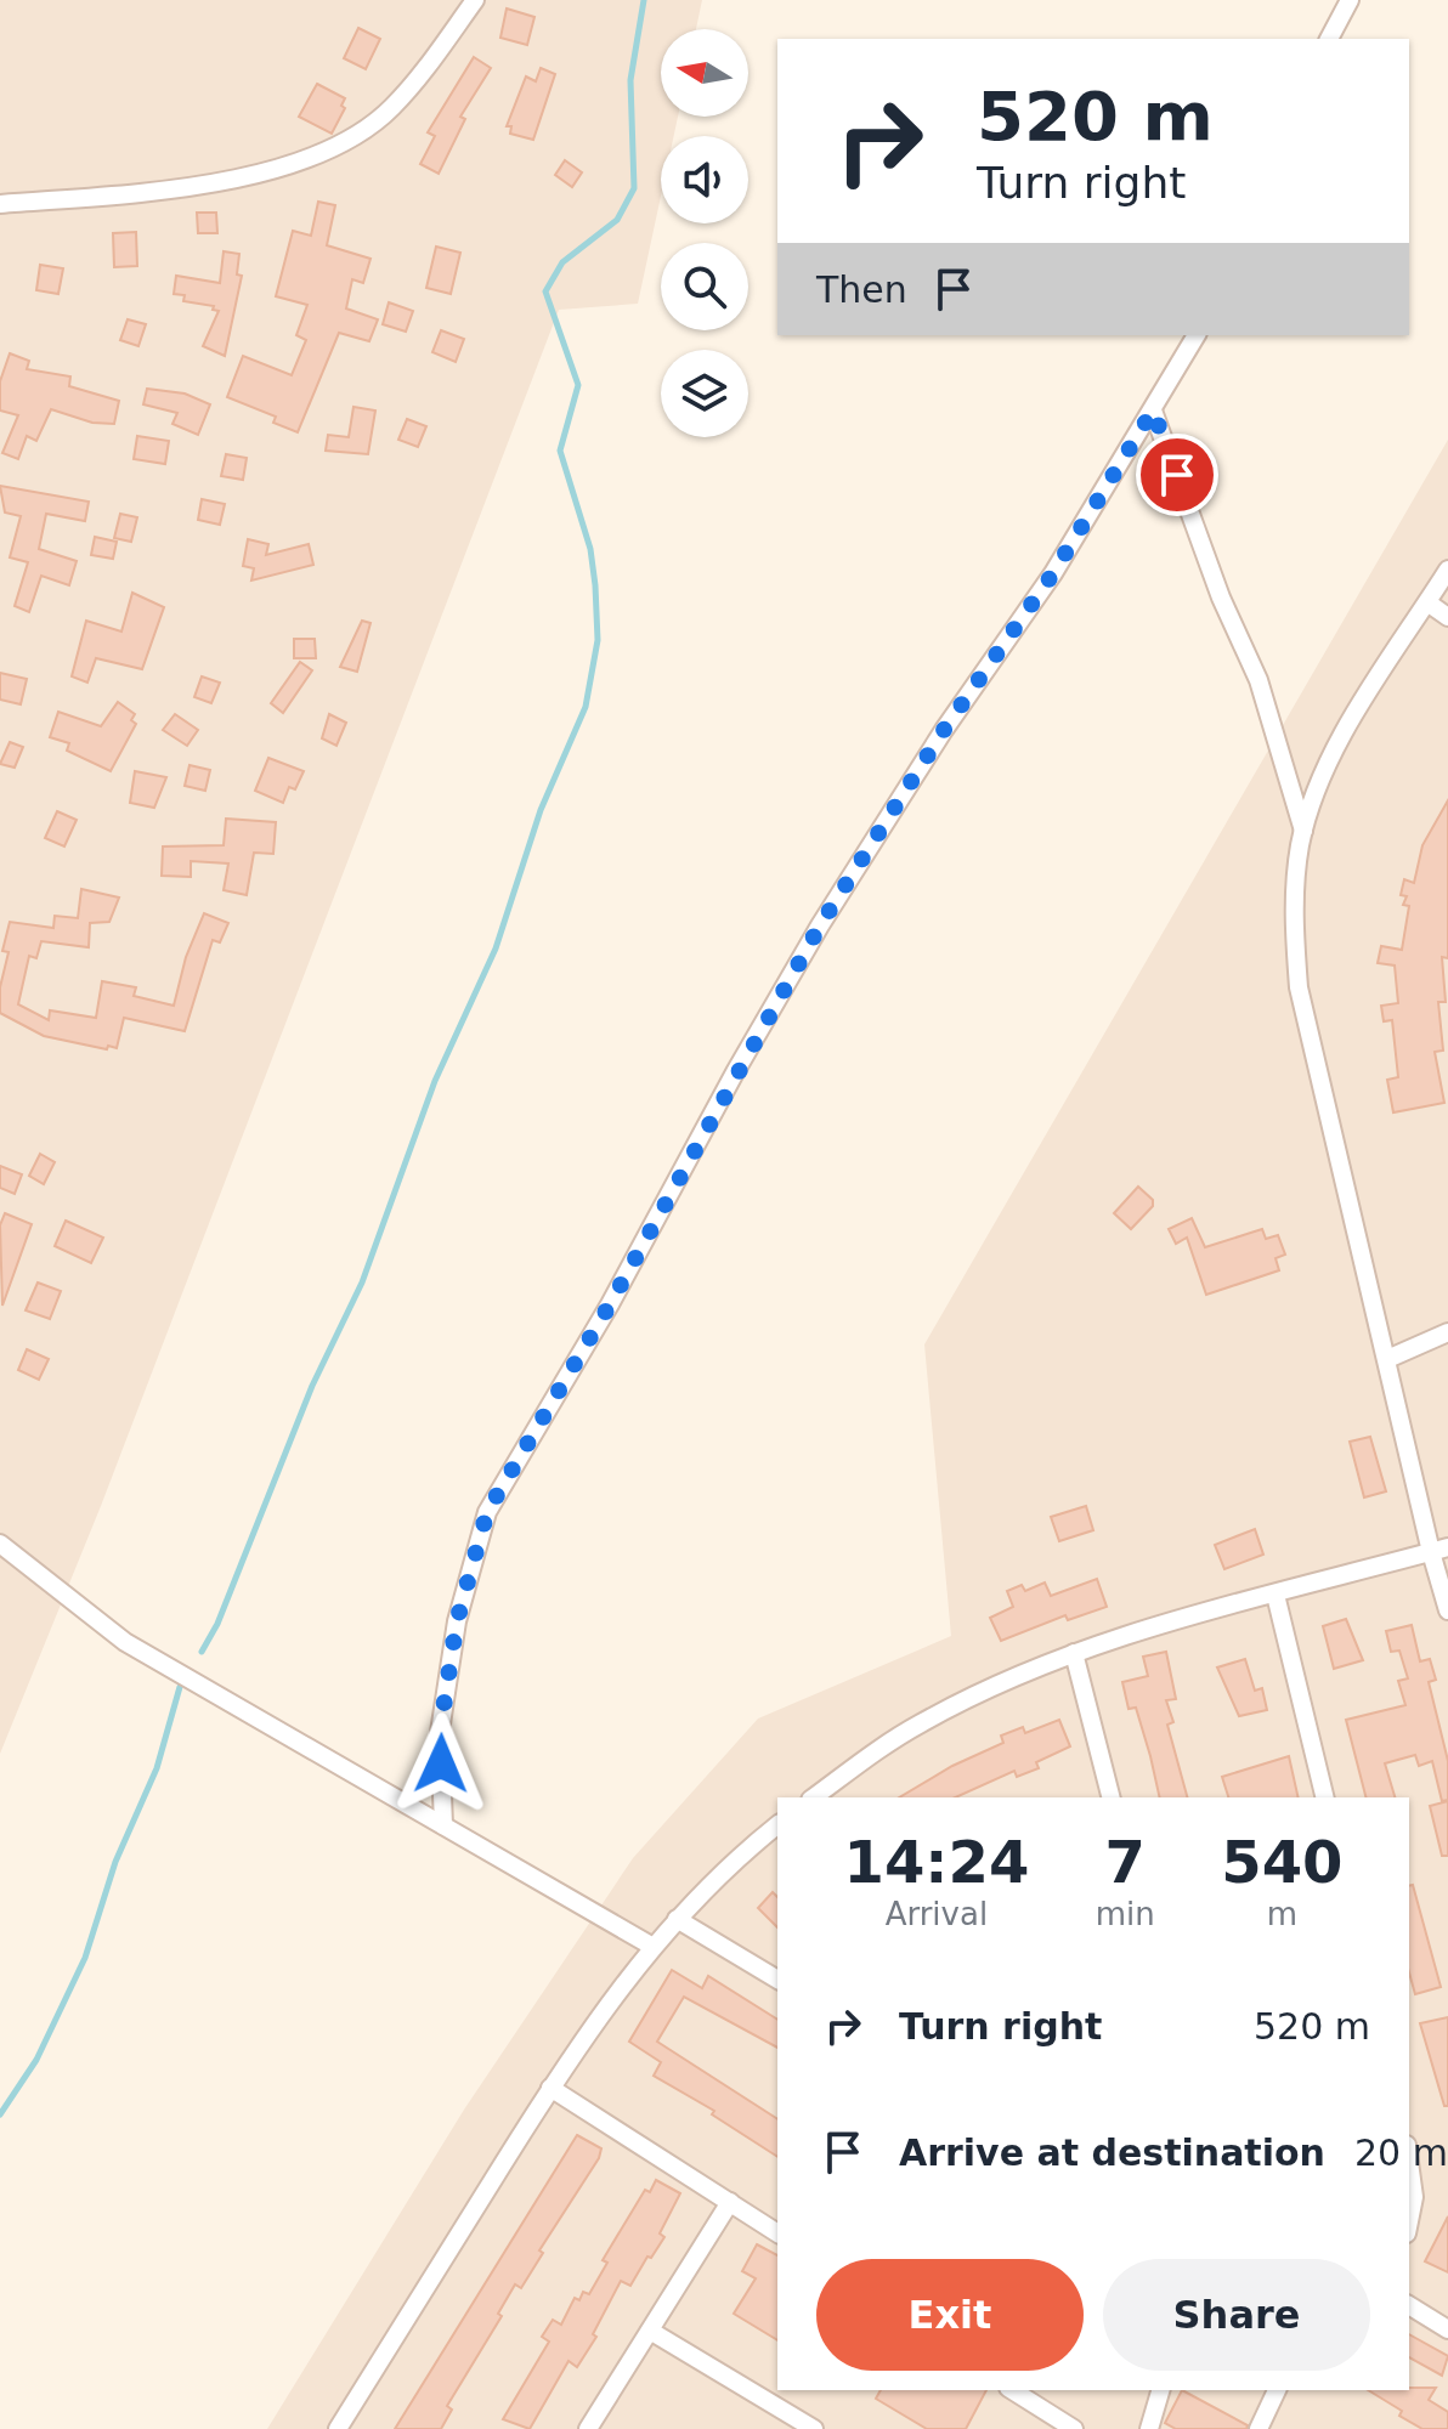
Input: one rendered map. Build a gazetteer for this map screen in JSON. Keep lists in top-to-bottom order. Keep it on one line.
{"north":"left","page":{"turn":["520 m","Turn right"],"then":"Then","eta":["14:24","Arrival","7","min","540","m"],"list":[{"name":"Turn right","value":"520 m"},{"name":"Arrive at destination","value":"20 m"}],"buttons":["Exit","Share"]}}
